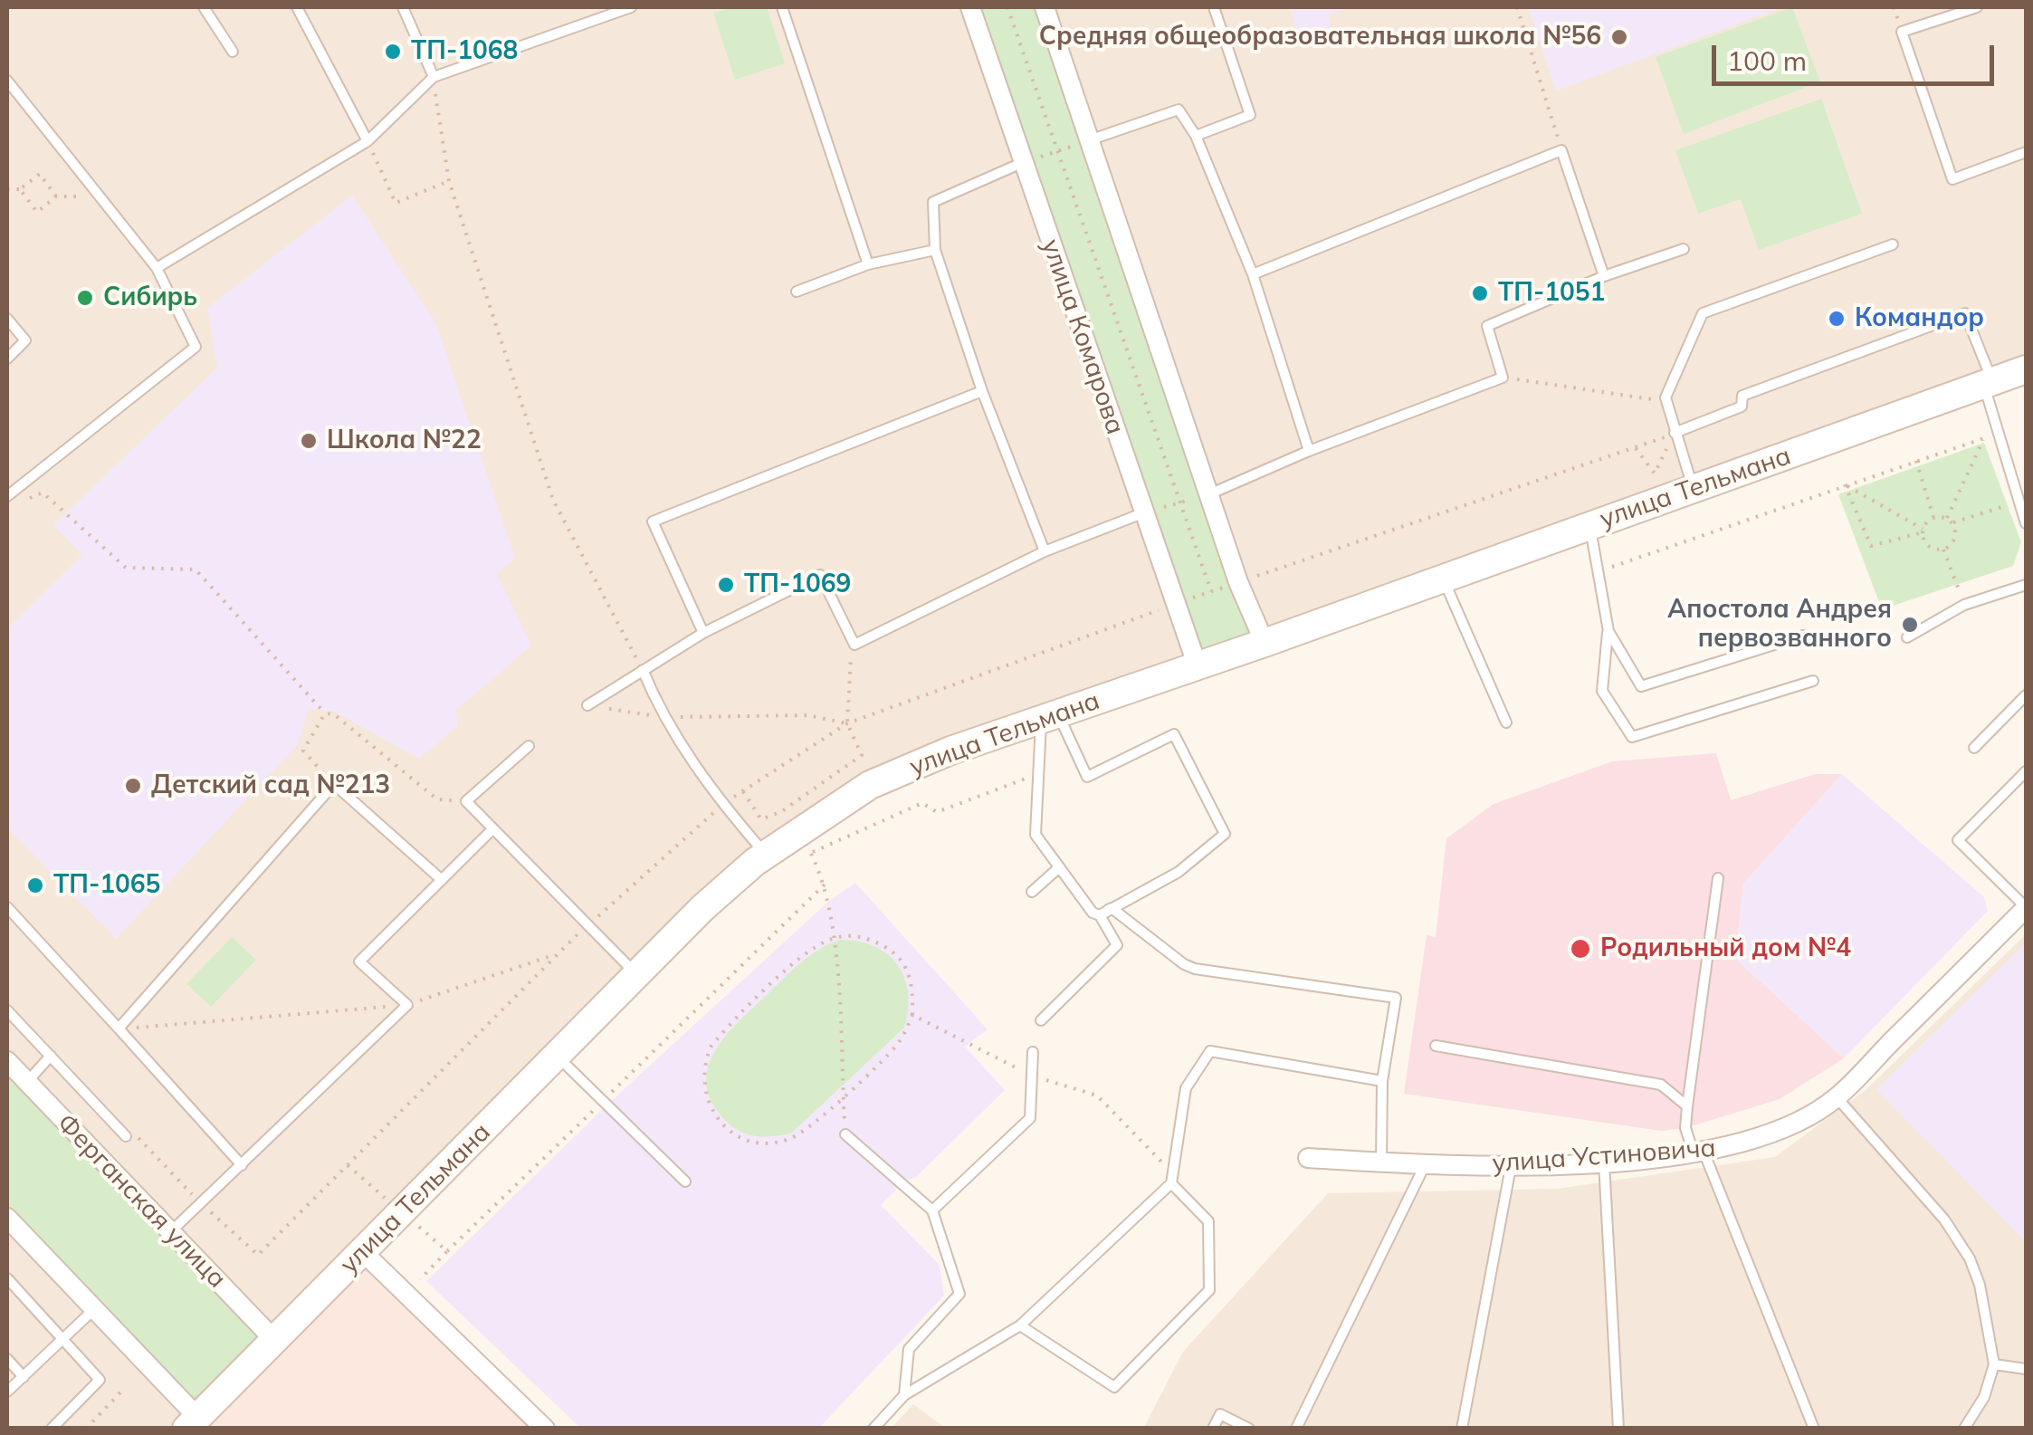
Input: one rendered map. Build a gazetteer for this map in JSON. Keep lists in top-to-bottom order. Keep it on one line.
{"streets":{"main road":["улица Тельмана"],"street":["улица Комарова","улица Устиновича","Ферганская улица"]},"crossings":[["улица Комарова","улица Тельмана"],["улица Тельмана","Ферганская улица"]],"places":["Средняя общеобразовательная школа №56","ТП-1068","ТП-1051","Сибирь","Командор","Школа №22","ТП-1069","Апостола Андрея первозванного","Детский сад №213","ТП-1065","Родильный дом №4"],"scale_bar":"100 m"}
